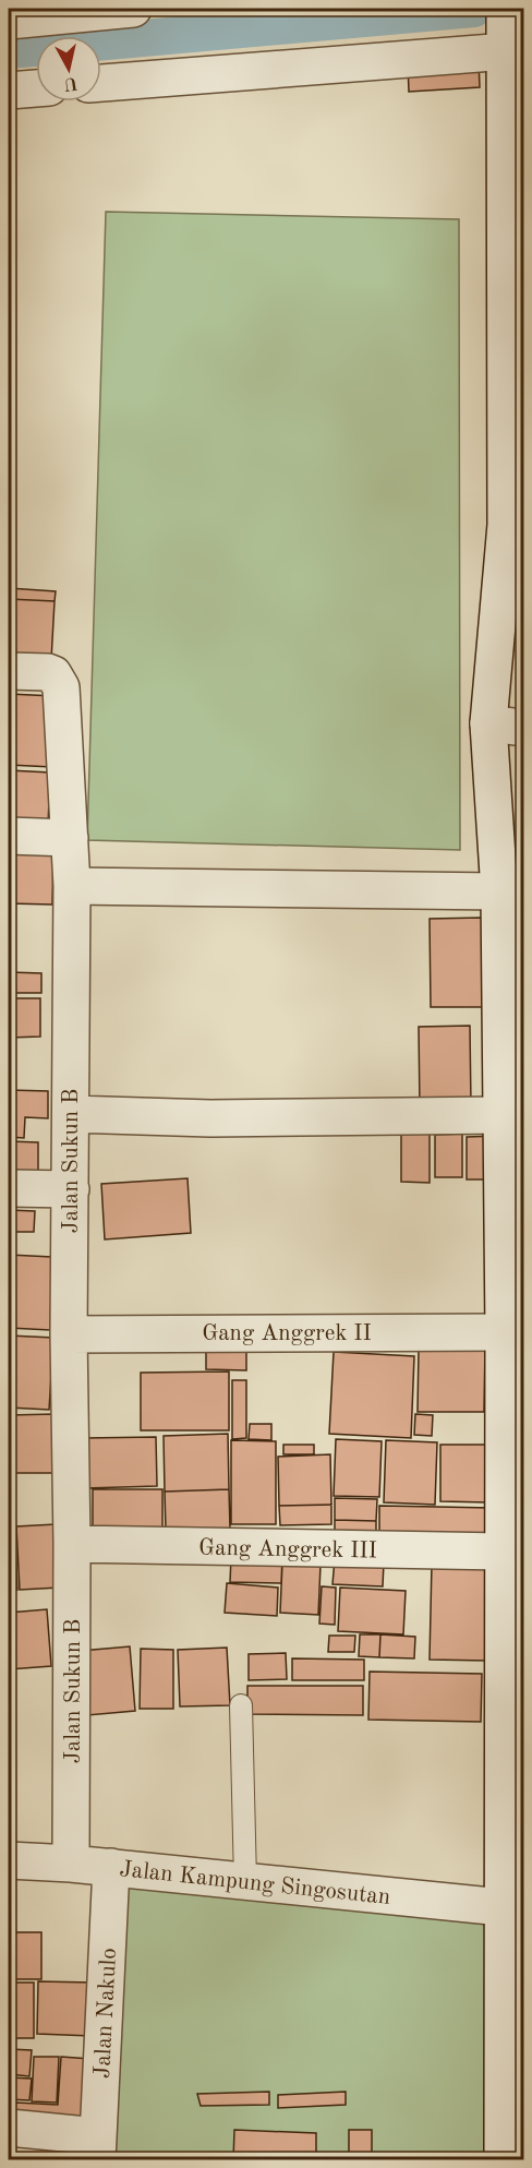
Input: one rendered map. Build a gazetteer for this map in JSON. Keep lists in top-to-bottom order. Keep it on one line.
{"streets":{"street":["Jalan Sukun B","Gang Anggrek II","Gang Anggrek III","Jalan Kampung Singosutan","Jalan Nakulo"]},"crossings":[["Jalan Sukun B","Gang Anggrek II"],["Jalan Sukun B","Gang Anggrek III"],["Jalan Sukun B","Jalan Kampung Singosutan"],["Jalan Kampung Singosutan","Jalan Nakulo"]],"north":"bottom"}
